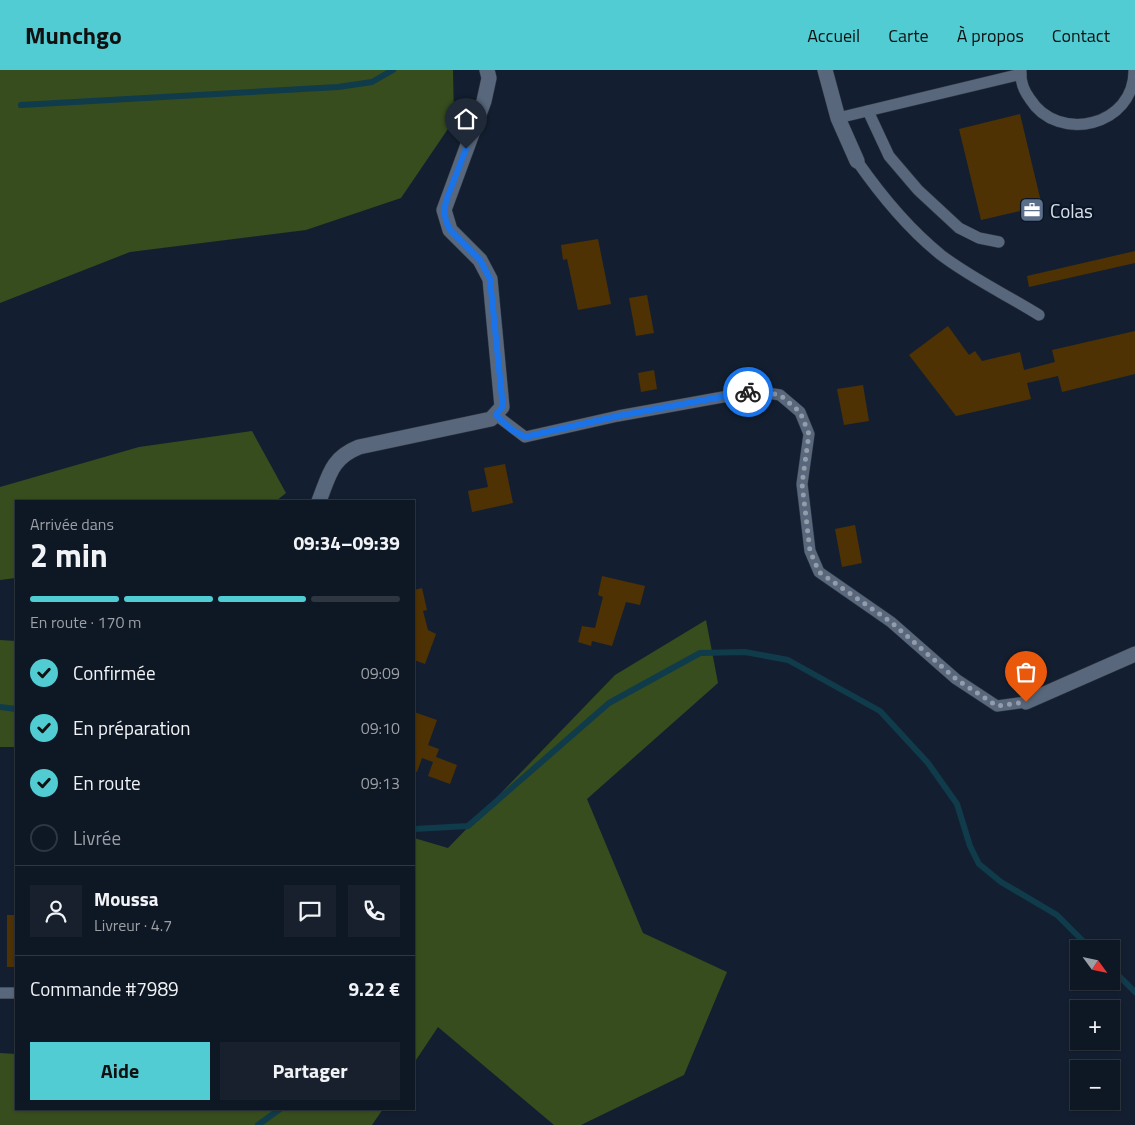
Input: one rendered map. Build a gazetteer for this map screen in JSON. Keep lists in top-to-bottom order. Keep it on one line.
{"places":{"office":["Colas"]},"north":"bottom right","page":{"header":"Munchgo","nav":["Accueil","Carte","À propos","Contact"],"heading":["2 min","Arrivée dans","09:34–09:39"],"panel":["Moussa","Livreur · 4.7","Commande #7989","9.22 €"],"bar":"En route · 170 m","list":[["Confirmée","09:09"],["En préparation","09:10"],["En route","09:13"],"Livrée"],"map_buttons":["+","−"],"buttons":["Aide","Partager"]}}
